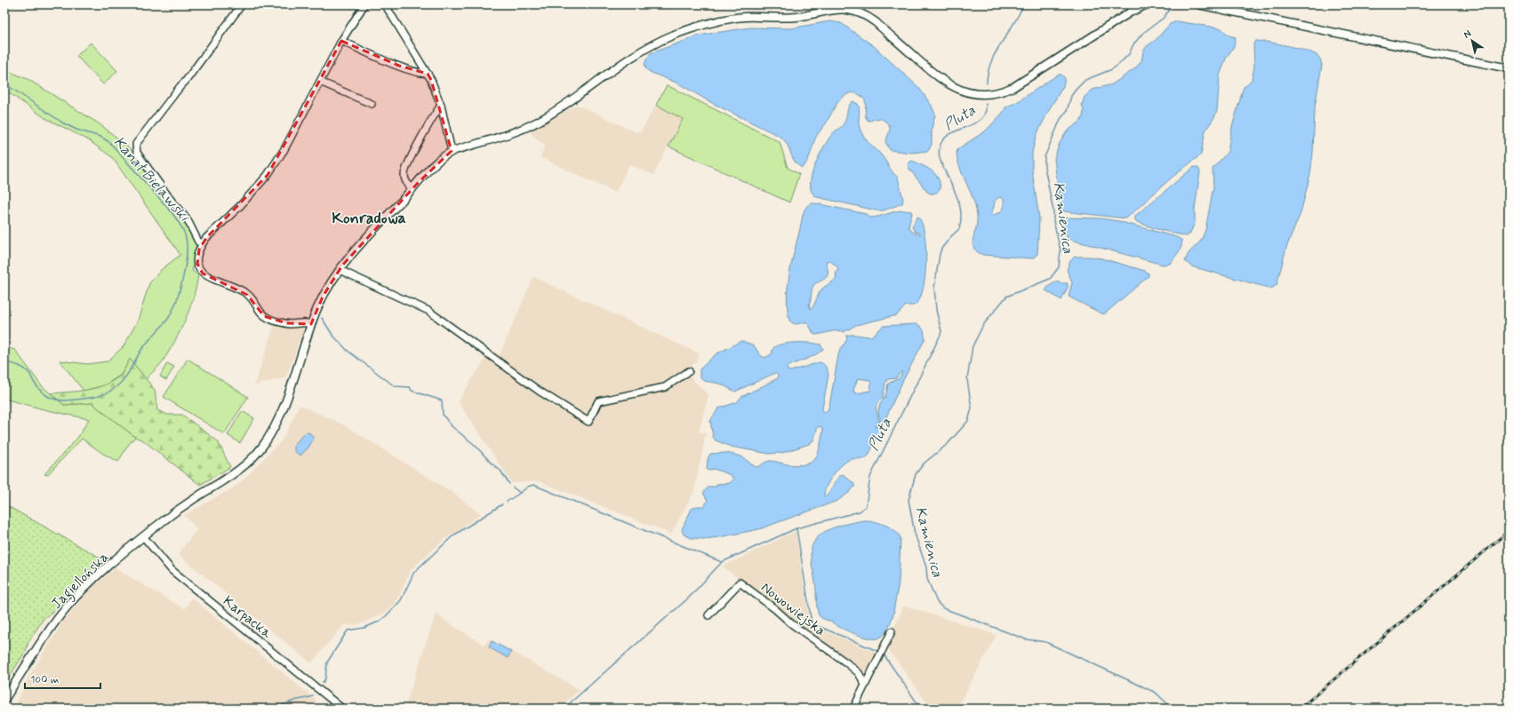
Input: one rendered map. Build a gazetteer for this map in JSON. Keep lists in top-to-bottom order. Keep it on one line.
{"streets":{"street":["Jagiellońska","Nowowiejska","Karpacka"]},"crossings":[["Jagiellońska","Karpacka"]],"districts":["Konradowa"],"water":["Pluta","Kanał Bielawski","Kamienica"],"scale_bar":"100 m","north":"top left"}
